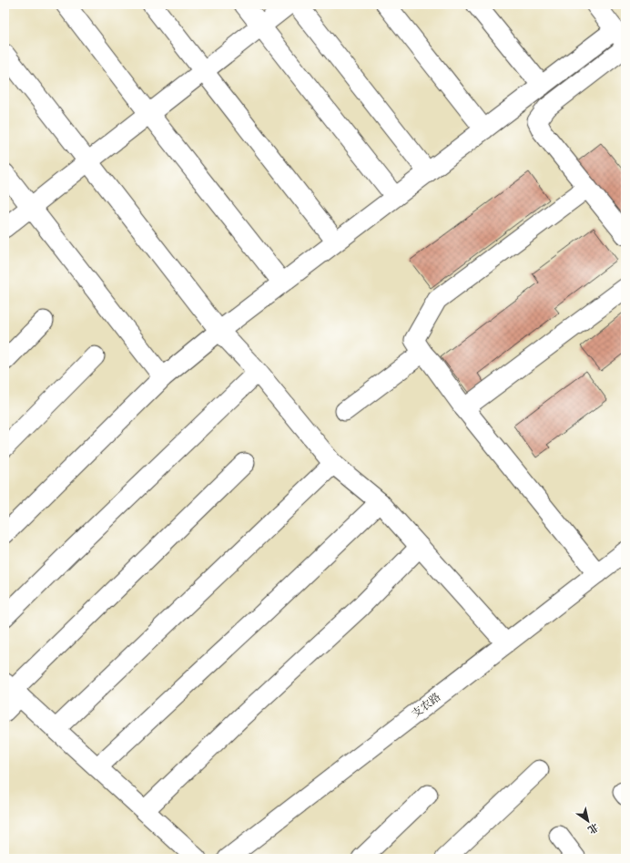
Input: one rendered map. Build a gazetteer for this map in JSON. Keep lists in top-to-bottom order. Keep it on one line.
{"streets":{"street":["支农路"]},"north":"bottom right"}
